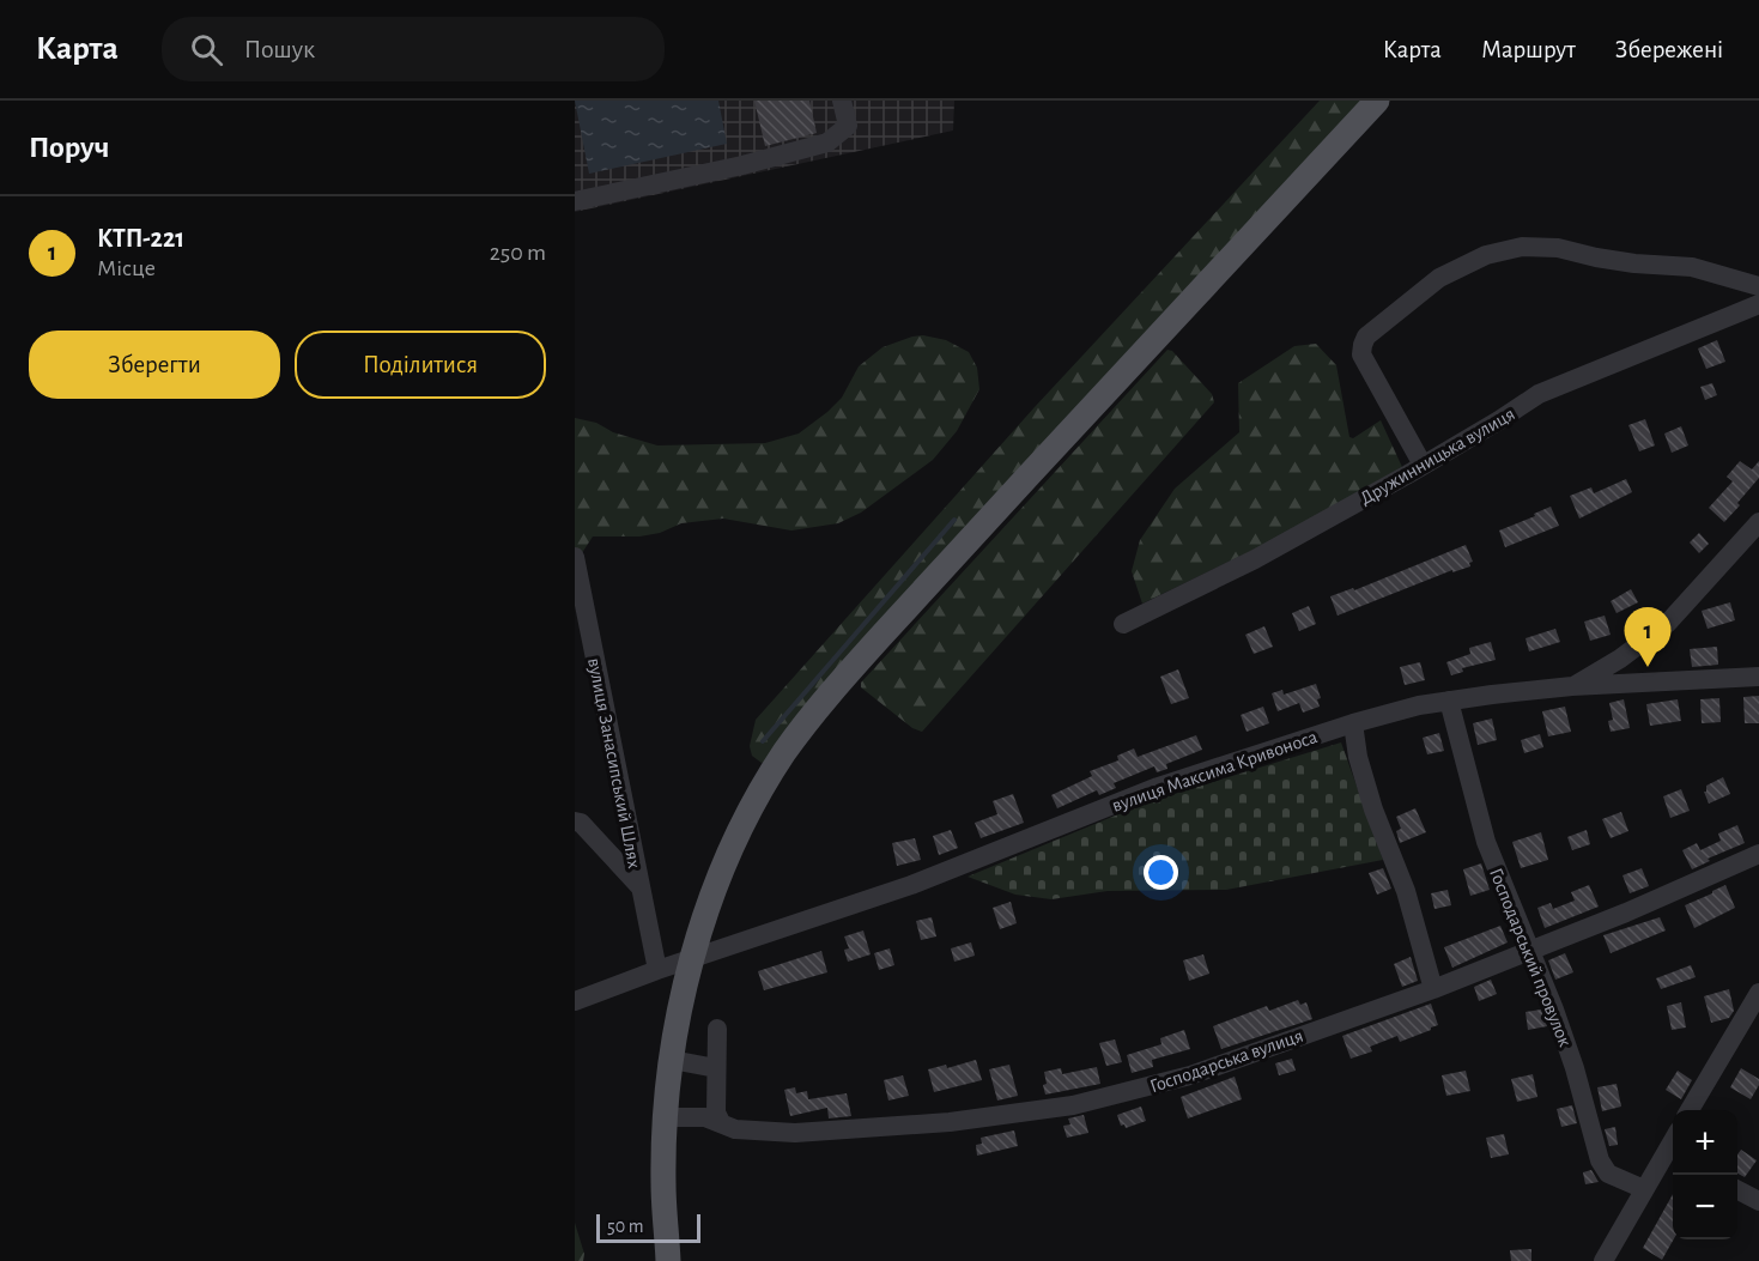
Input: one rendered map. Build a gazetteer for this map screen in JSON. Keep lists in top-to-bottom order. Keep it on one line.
{"streets":{"street":["Дружинницька вулиця","вулиця Занасипський Шлях","вулиця Максима Кривоноса","Господарський провулок","Господарська вулиця"]},"crossings":[["вулиця Занасипський Шлях","вулиця Максима Кривоноса"],["вулиця Максима Кривоноса","Господарський провулок"],["Господарський провулок","Господарська вулиця"]],"scale_bar":"50 m","page":{"header":"Карта","search":"Пошук","nav":["Карта","Маршрут","Збережені"],"heading":"Поруч","list":[{"mark":"1","name":"КТП-221","note":"Місце","value":"250 m"}],"buttons":["Зберегти","Поділитися"],"pins":"1","map_buttons":["+","−"],"scale":"50 m"}}
